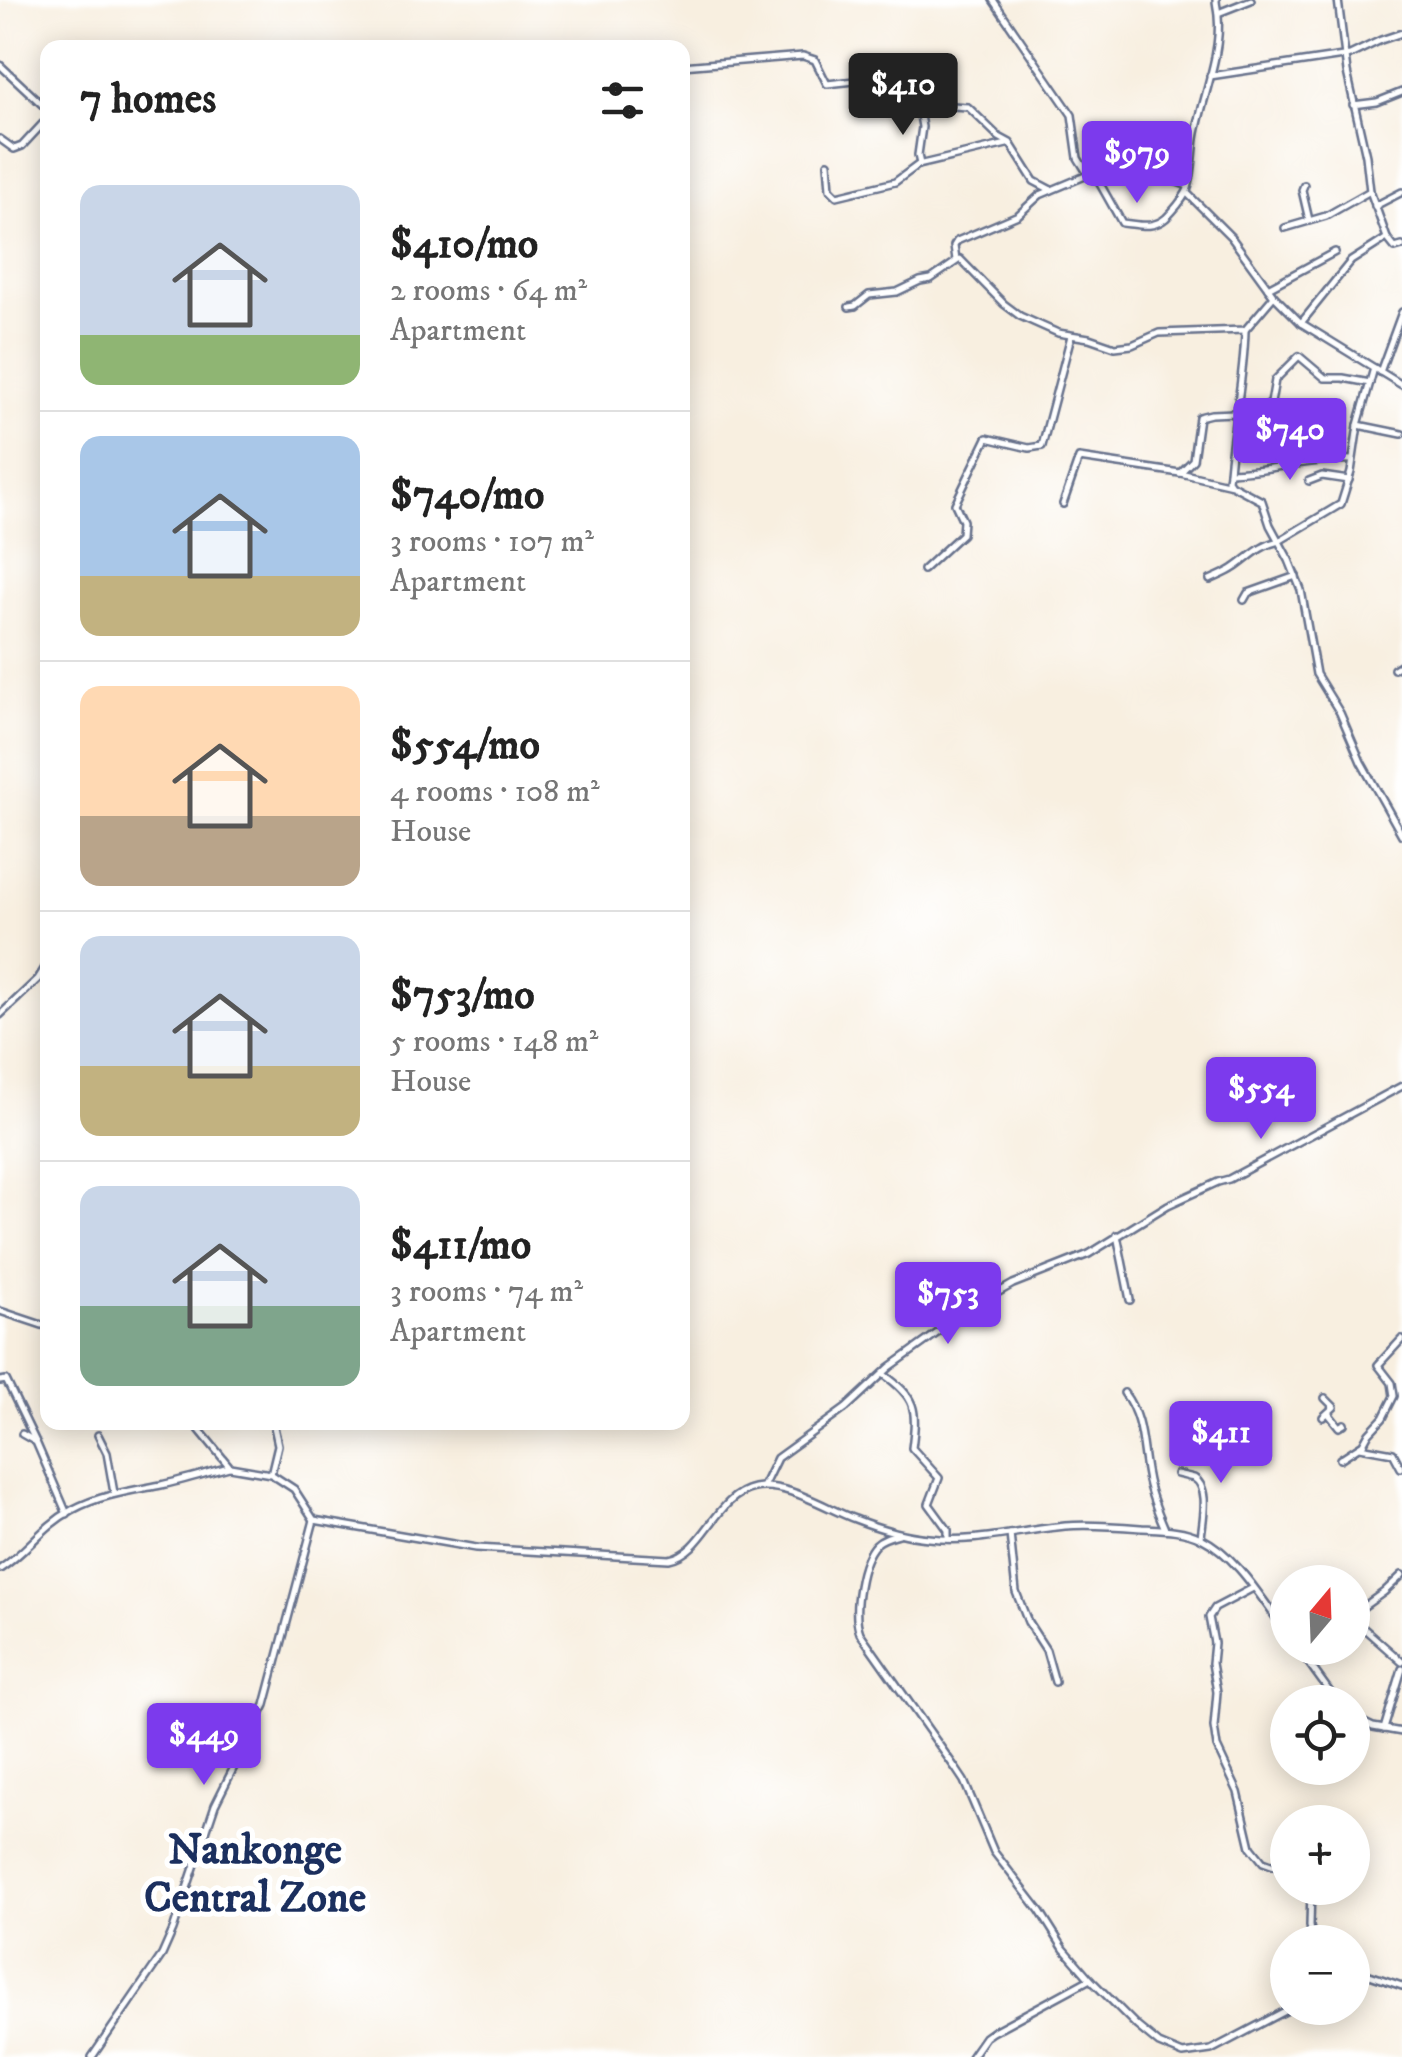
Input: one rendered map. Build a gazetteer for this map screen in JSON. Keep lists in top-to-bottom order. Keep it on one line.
{"districts":["Nankonge Central Zone"],"north":"top","page":{"heading":"7 homes","price":["$410","$979","$740","$554","$753","$411","$449"],"list":[{"name":"$410/mo","note":"2 rooms · 64 m² · Apartment"},{"name":"$740/mo","note":"3 rooms · 107 m² · Apartment"},{"name":"$554/mo","note":"4 rooms · 108 m² · House"},{"name":"$753/mo","note":"5 rooms · 148 m² · House"},{"name":"$411/mo","note":"3 rooms · 74 m² · Apartment"}],"map_buttons":["+","−"]}}
